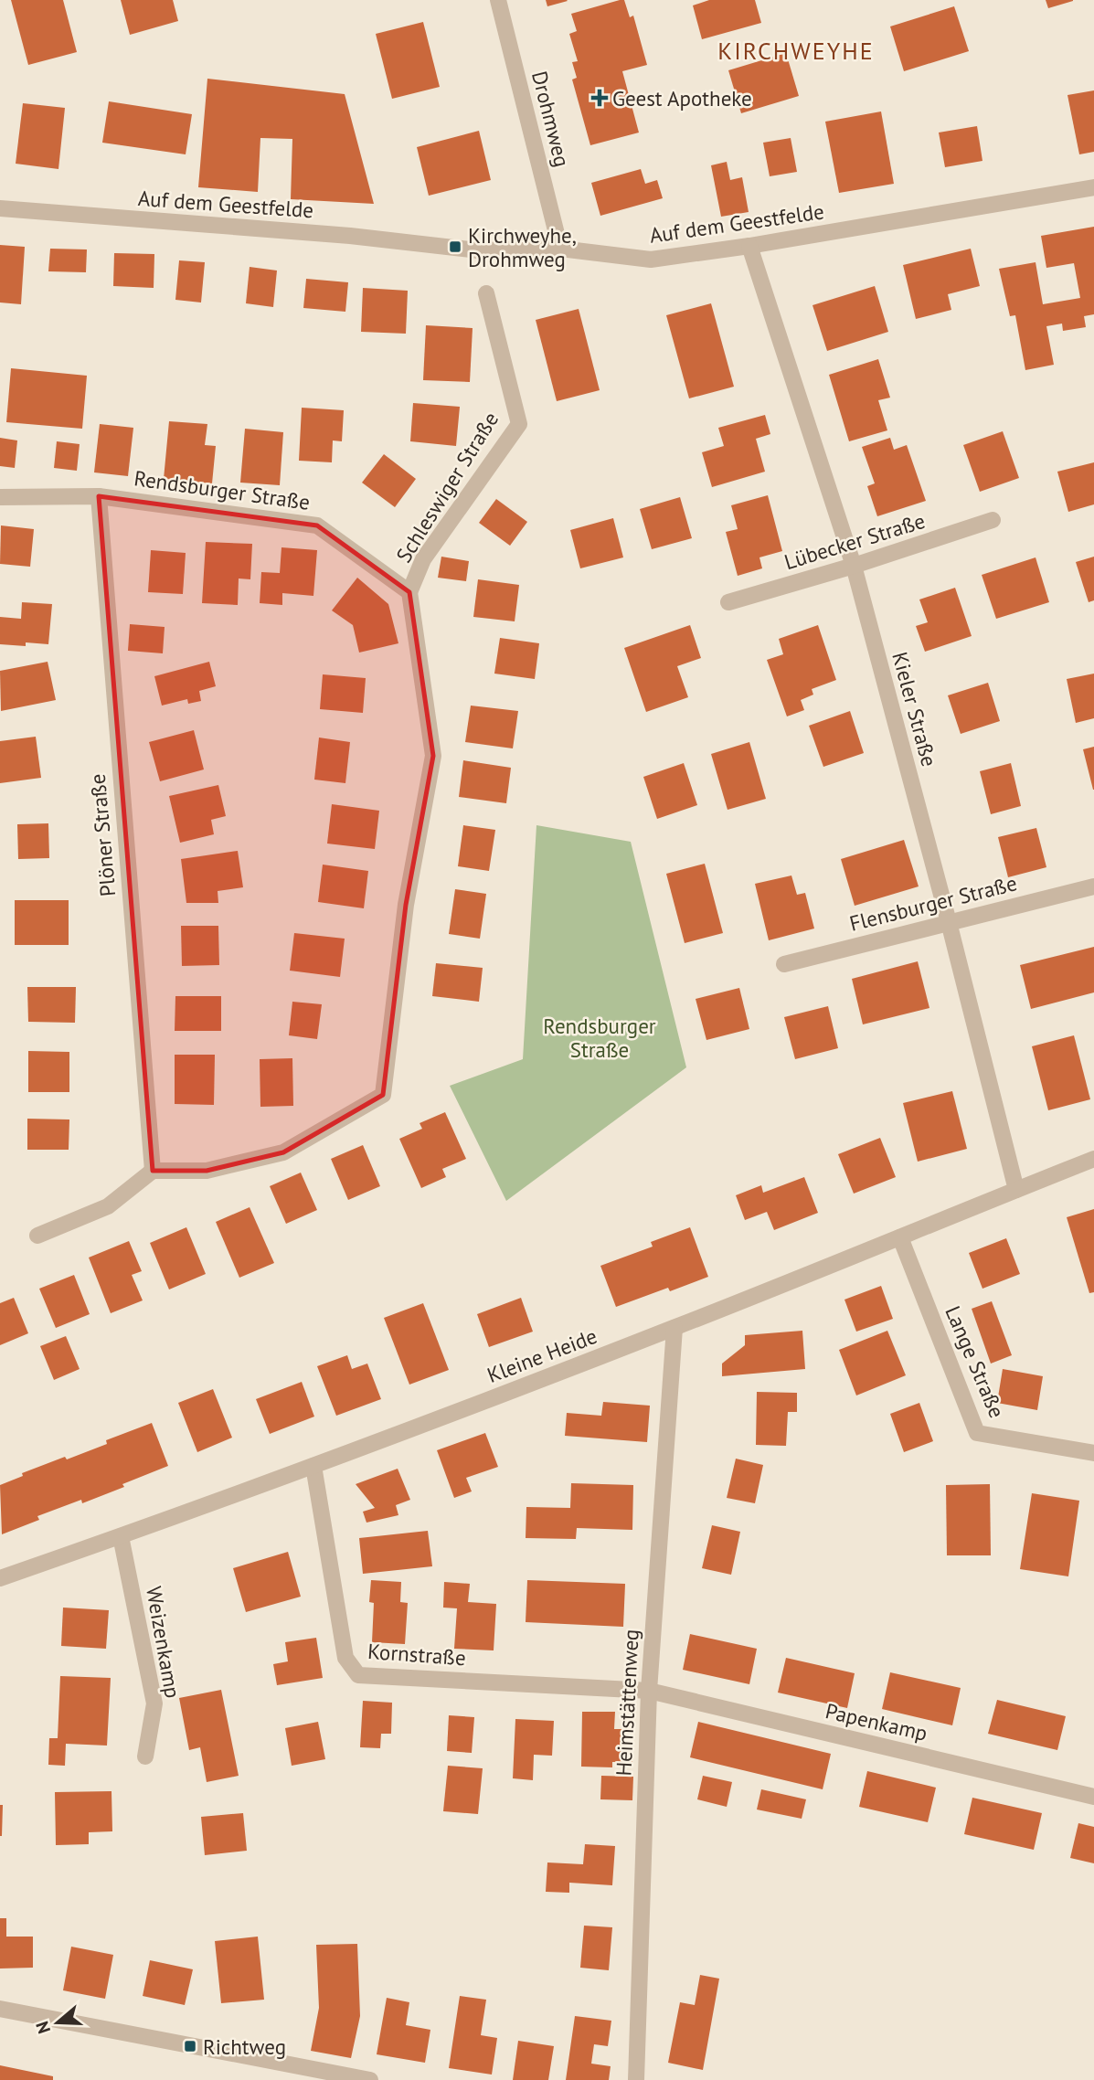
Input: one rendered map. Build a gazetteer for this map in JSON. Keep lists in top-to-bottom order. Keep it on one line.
{"streets":{"street":["Drohmweg","Auf dem Geestfelde","Schleswiger Straße","Rendsburger Straße","Lübecker Straße","Kieler Straße","Plöner Straße","Flensburger Straße","Kleine Heide","Lange Straße","Weizenkamp","Kornstraße","Heimstättenweg","Papenkamp"]},"crossings":[["Drohmweg","Auf dem Geestfelde"],["Auf dem Geestfelde","Kieler Straße"],["Schleswiger Straße","Rendsburger Straße"],["Rendsburger Straße","Plöner Straße"],["Lübecker Straße","Kieler Straße"],["Kieler Straße","Flensburger Straße"],["Kieler Straße","Kleine Heide"],["Kleine Heide","Lange Straße"],["Kleine Heide","Weizenkamp"],["Kleine Heide","Kornstraße"],["Kleine Heide","Heimstättenweg"],["Kornstraße","Heimstättenweg"],["Kornstraße","Papenkamp"],["Heimstättenweg","Papenkamp"]],"districts":["KIRCHWEYHE"],"parks":["Rendsburger Straße"],"places":{"health":["Geest Apotheke"],"transit":["Kirchweyhe, Drohmweg","Richtweg"]},"north":"left"}
